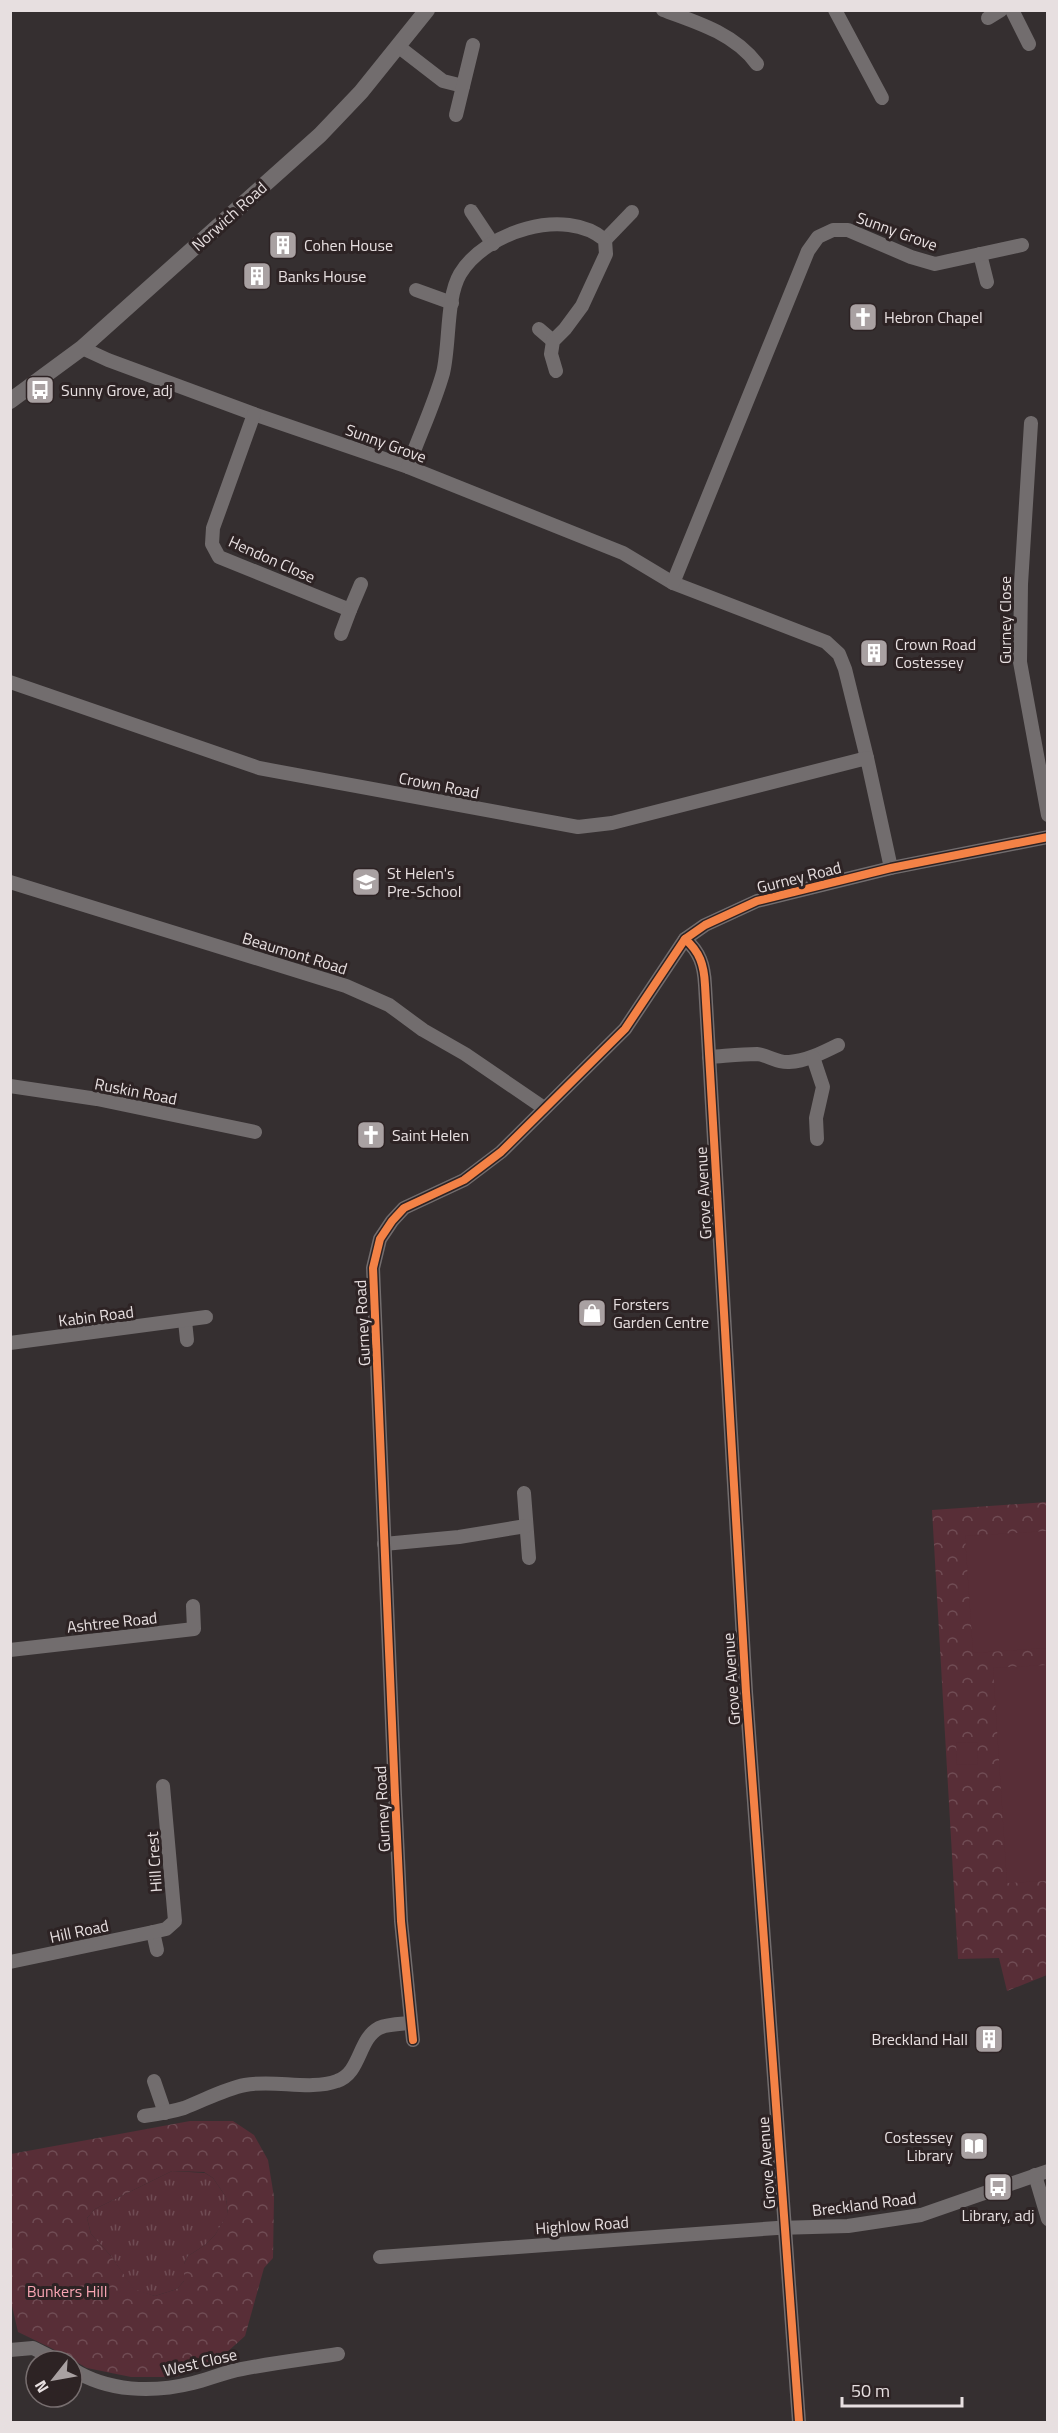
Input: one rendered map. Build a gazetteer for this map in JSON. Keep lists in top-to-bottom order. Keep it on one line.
{"streets":{"street":["Norwich Road","Sunny Grove","Hendon Close","Gurney Close","Crown Road","Gurney Road","Beaumont Road","Ruskin Road","Grove Avenue","Kabin Road","Ashtree Road","Hill Crest","Hill Road","Breckland Road","Highlow Road","West Close"]},"crossings":[["Norwich Road","Sunny Grove"],["Sunny Grove","Hendon Close"],["Sunny Grove","Crown Road"],["Gurney Road","Beaumont Road"],["Gurney Road","Grove Avenue"],["Grove Avenue","Breckland Road"],["Grove Avenue","Highlow Road"],["Hill Crest","Hill Road"],["Breckland Road","Highlow Road"]],"parks":["Bunkers Hill"],"places":{"building":["Cohen House","Banks House","Crown Road Costessey","Breckland Hall"],"church":["Hebron Chapel","Saint Helen"],"bus stop":["Sunny Grove, adj","Library, adj"],"school or university":["St Helen's Pre-School"],"shop":["Forsters Garden Centre"],"library":["Costessey Library"]},"scale_bar":"50 m","north":"bottom left"}
